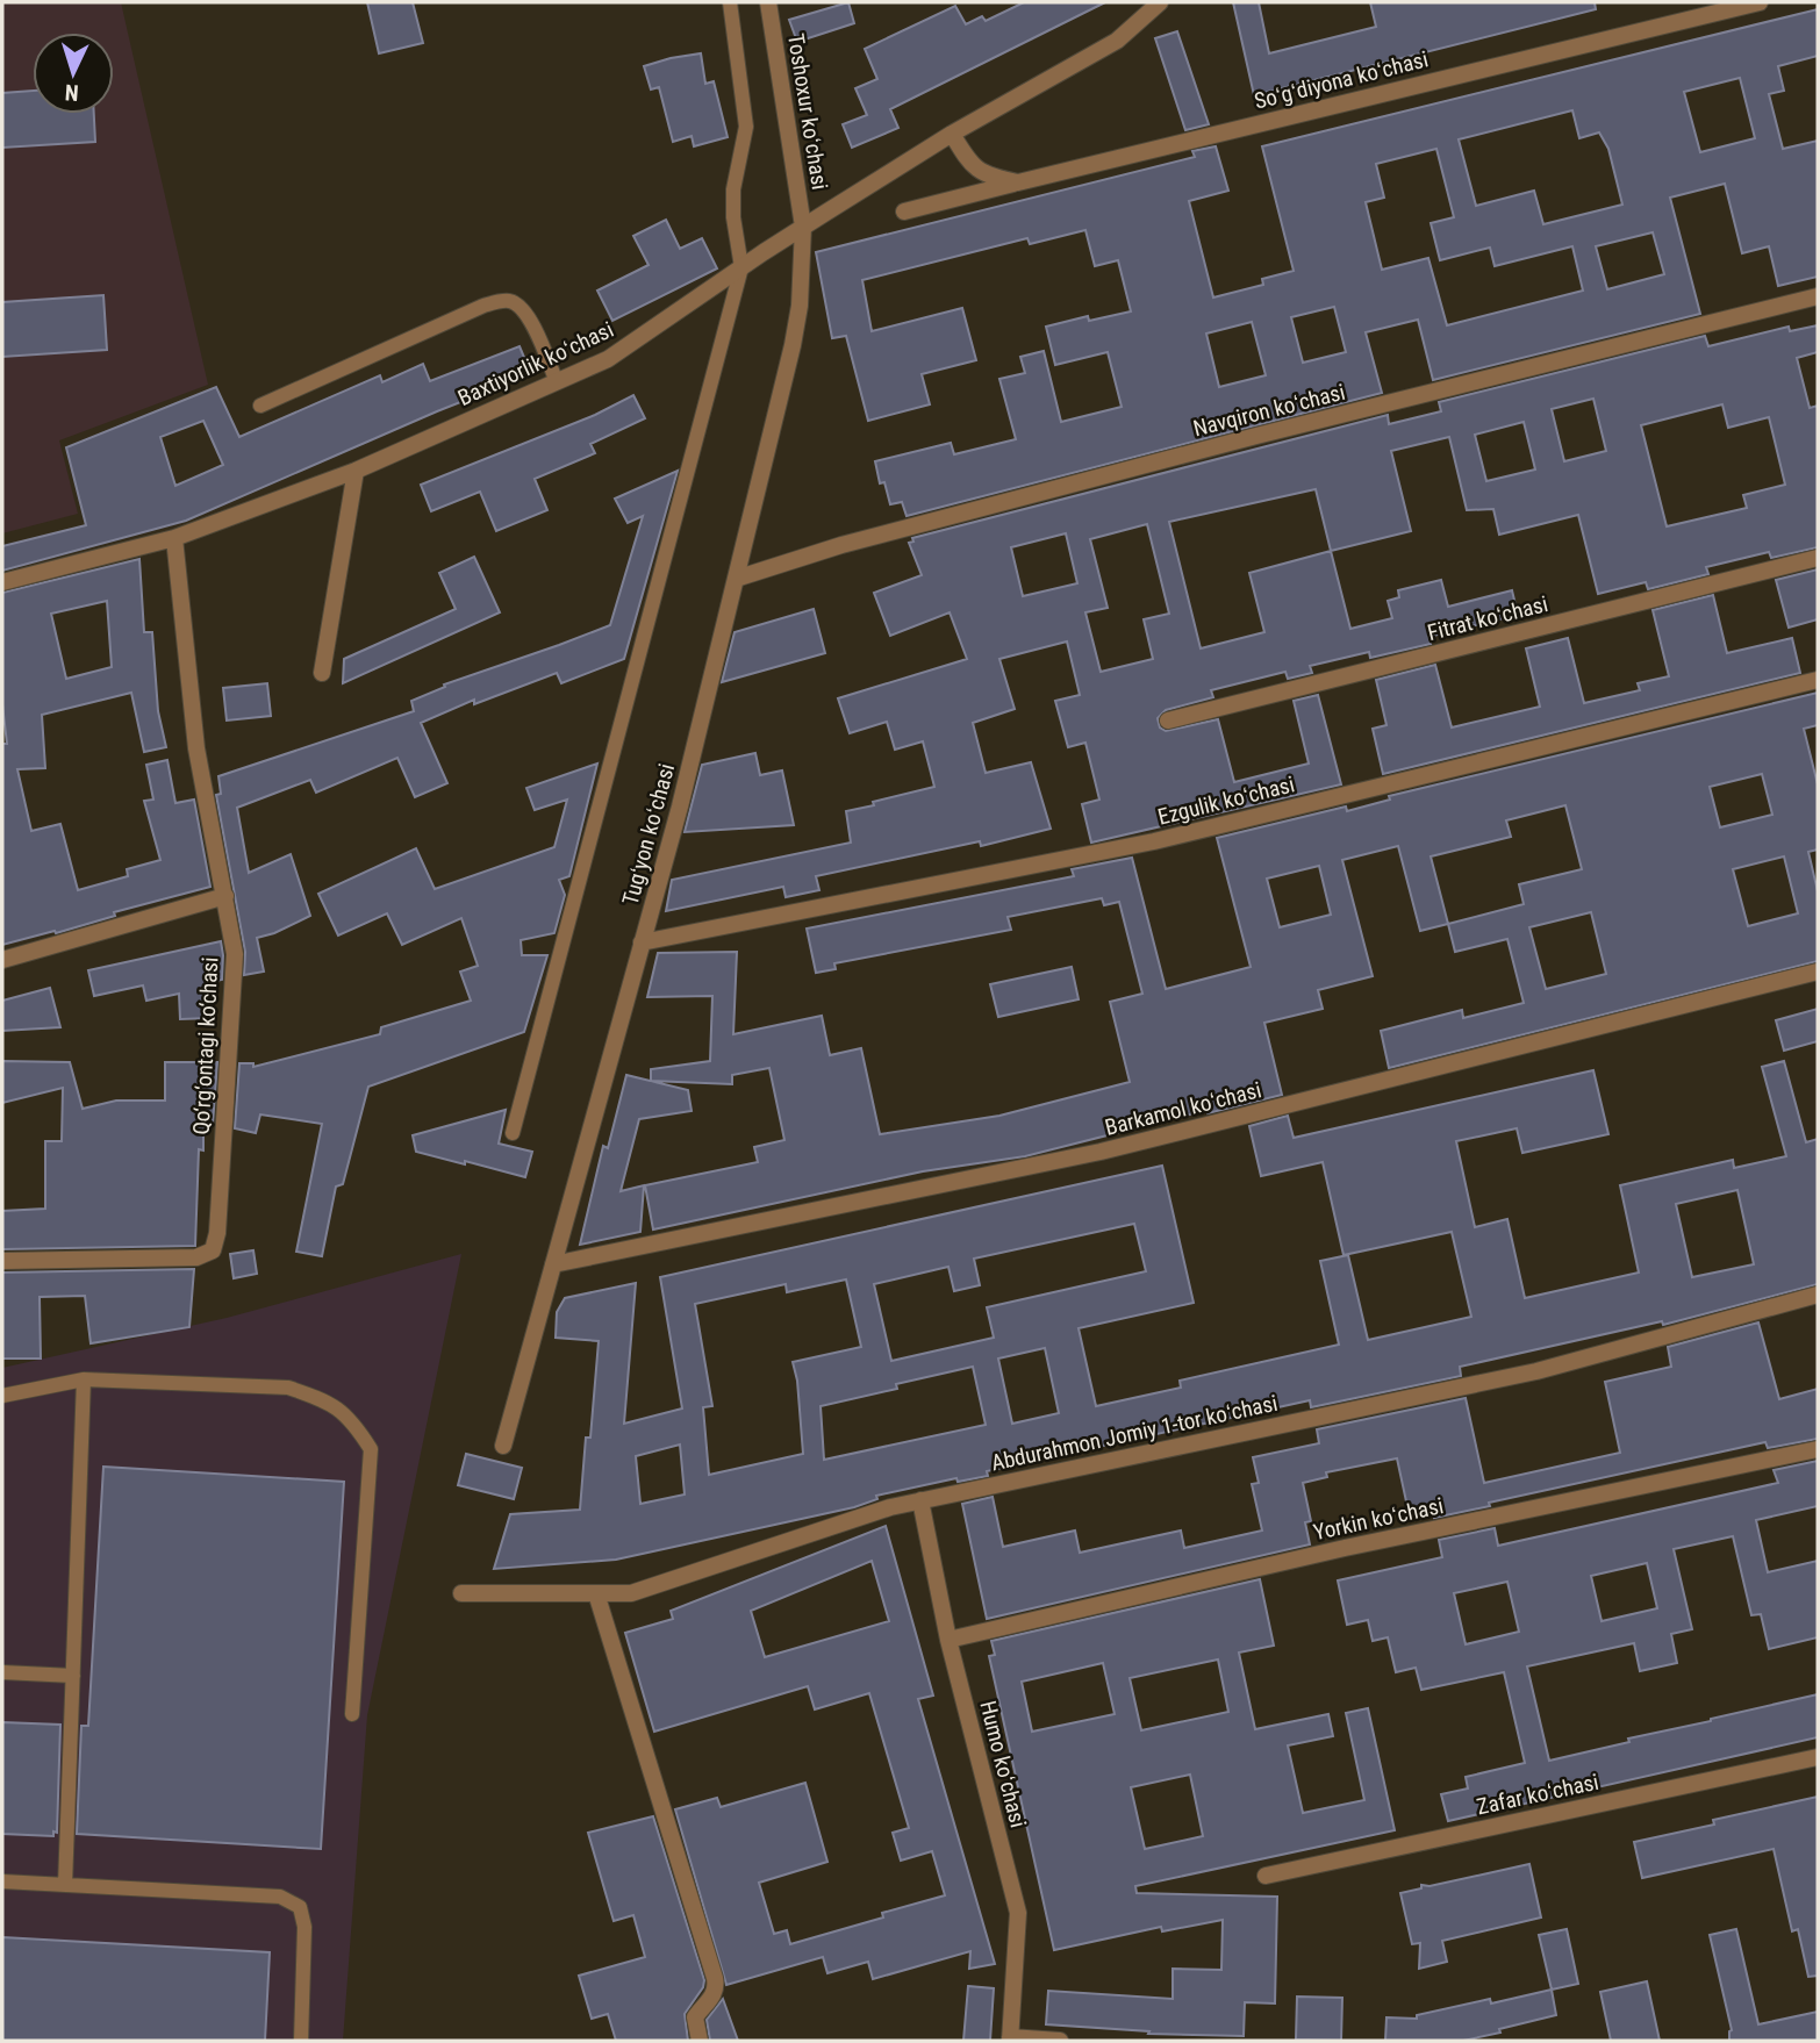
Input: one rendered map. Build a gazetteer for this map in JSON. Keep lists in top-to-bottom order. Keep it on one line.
{"streets":{"street":["Soʻgʻdiyona koʻchasi","Toshoxur koʻchasi","Baxtiyorlik koʻchasi","Navqiron koʻchasi","Fitrat koʻchasi","Ezgulik koʻchasi","Tugʻyon koʻchasi","Qo‘rg‘ontagi ko‘chasi","Barkamol koʻchasi","Abdurahmon Jomiy 1-tor koʻchasi","Yorkin koʻchasi","Humo koʻchasi","Zafar koʻchasi"]},"crossings":[["Toshoxur koʻchasi","Baxtiyorlik koʻchasi"],["Toshoxur koʻchasi","Tugʻyon koʻchasi"],["Baxtiyorlik koʻchasi","Tugʻyon koʻchasi"],["Baxtiyorlik koʻchasi","Qo‘rg‘ontagi ko‘chasi"],["Navqiron koʻchasi","Tugʻyon koʻchasi"],["Ezgulik koʻchasi","Tugʻyon koʻchasi"],["Tugʻyon koʻchasi","Barkamol koʻchasi"],["Abdurahmon Jomiy 1-tor koʻchasi","Humo koʻchasi"],["Yorkin koʻchasi","Humo koʻchasi"]],"north":"bottom"}
